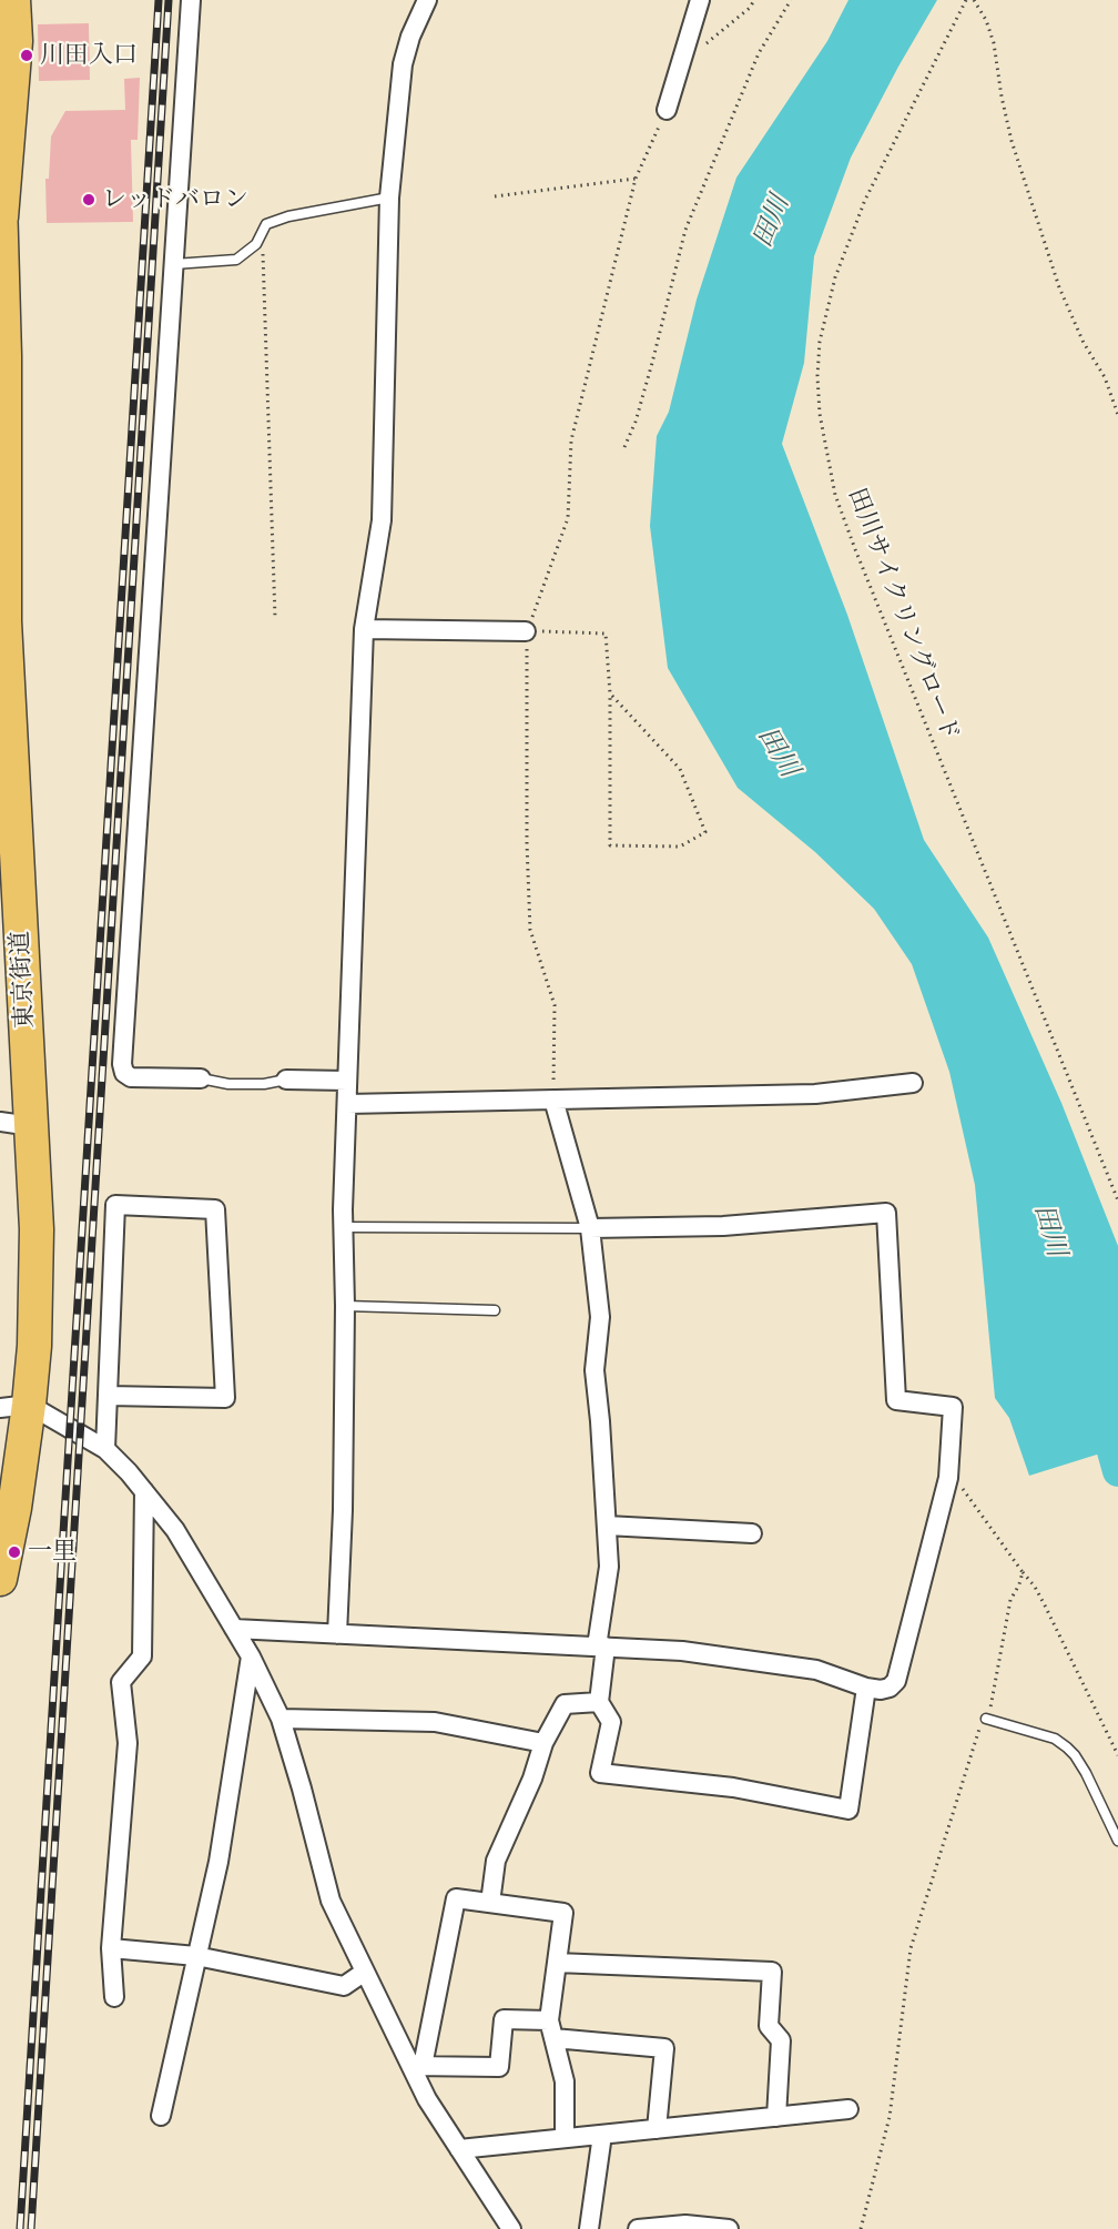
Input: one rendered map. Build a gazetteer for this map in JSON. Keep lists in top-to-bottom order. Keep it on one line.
{"streets":{"highway":["東京街道"],"path":["田川サイクリングロード"]},"water":["田川"],"places":["川田入口","レッドバロン","一里"]}
